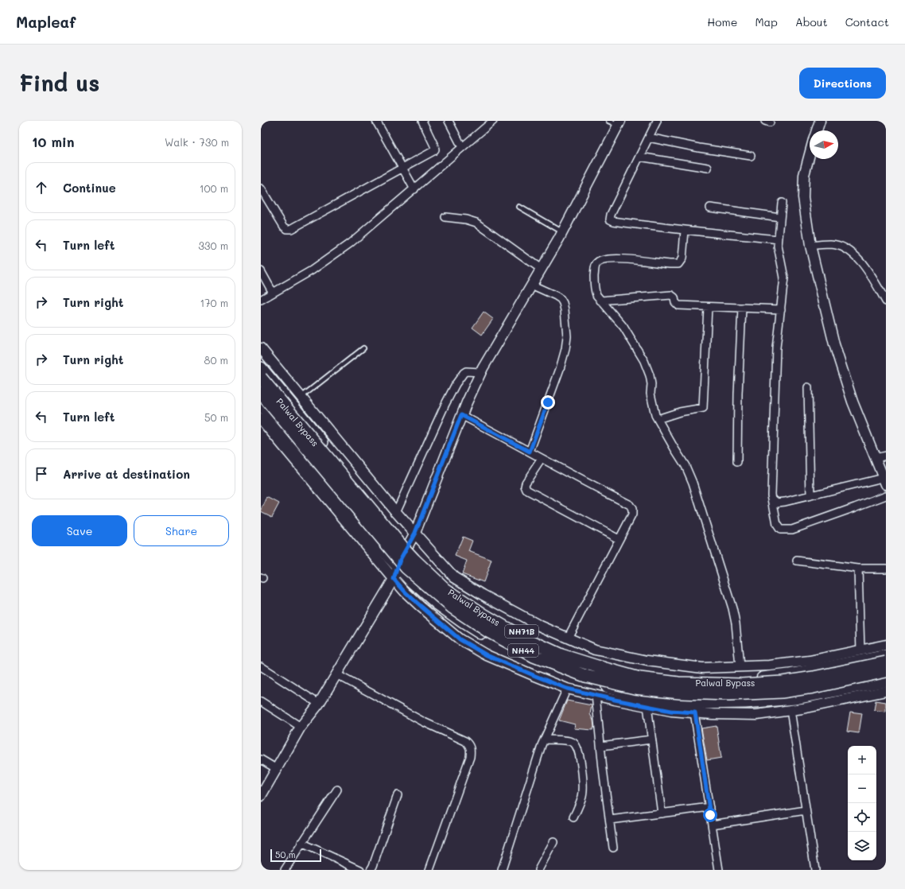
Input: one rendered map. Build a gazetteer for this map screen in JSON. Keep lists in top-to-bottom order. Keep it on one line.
{"streets":{"highway":["Palwal Bypass","NH71B","NH44"]},"scale_bar":"50 m","north":"right","page":{"header":"Mapleaf","nav":["Home","Map","About","Contact"],"buttons":["Directions",["Save","Share"]],"title":"Find us","heading":["10 min","Walk · 730 m"],"list":[["Continue","100 m"],["Turn left","330 m"],["Turn right","170 m"],["Turn right","80 m"],["Turn left","50 m"],"Arrive at destination"],"map_buttons":["+","−"],"scale":"50 m"}}
